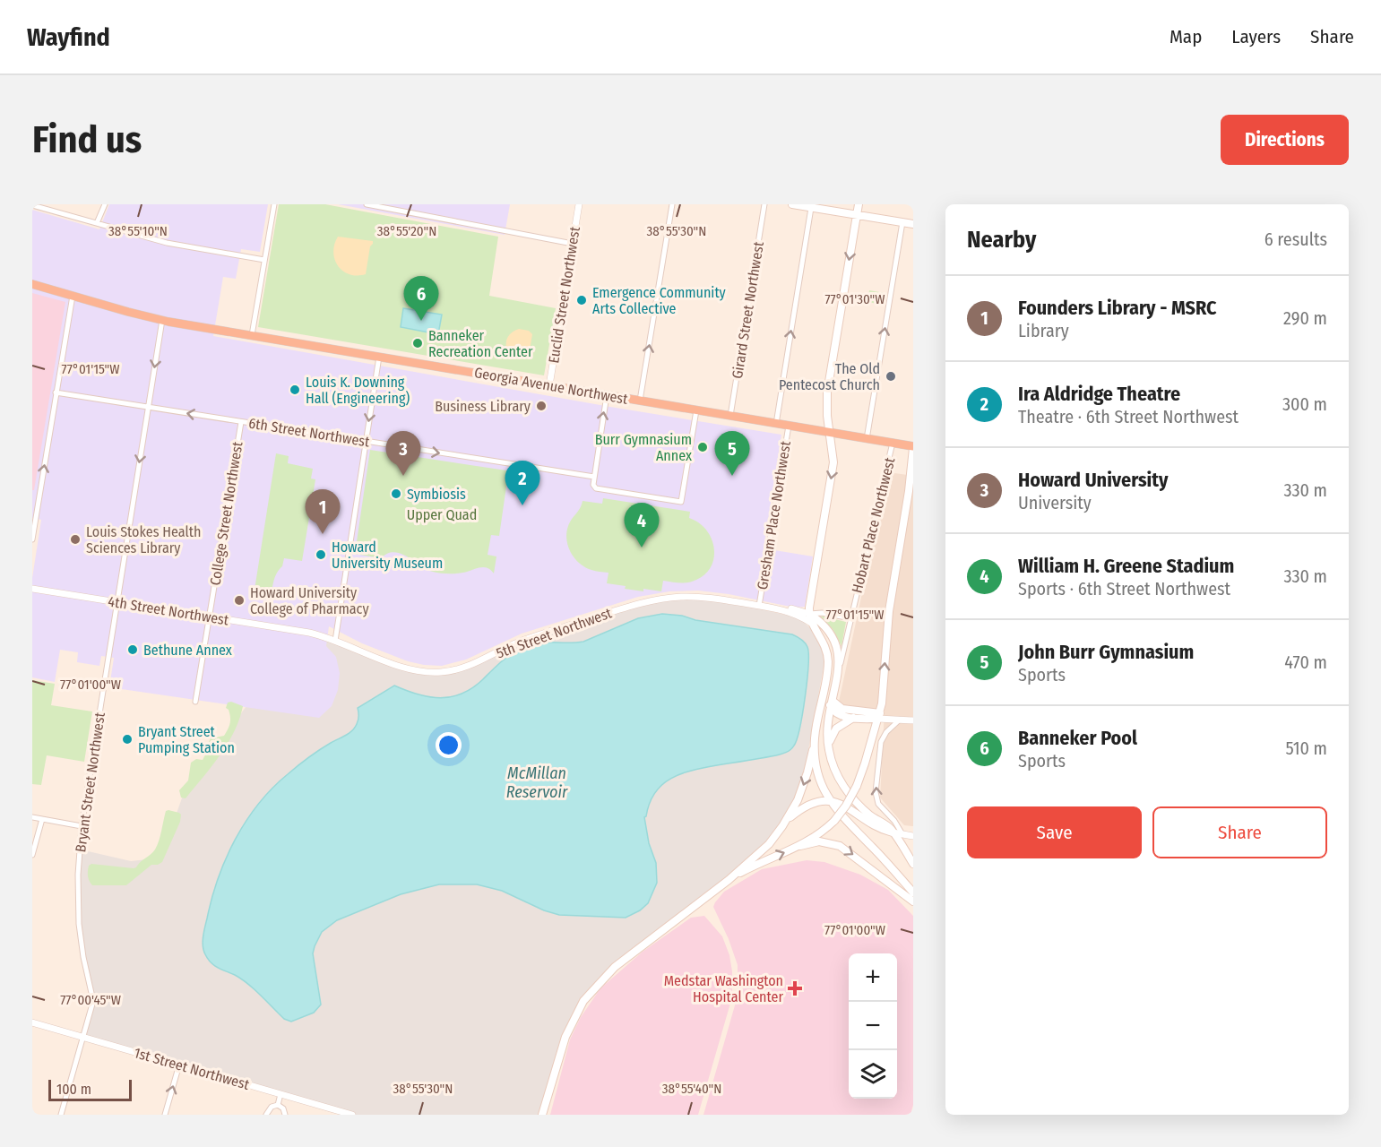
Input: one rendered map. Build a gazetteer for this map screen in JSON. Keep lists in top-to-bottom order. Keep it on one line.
{"streets":{"highway":["Georgia Avenue Northwest"],"main road":["Hobart Place Northwest"],"street":["Euclid Street Northwest","Girard Street Northwest","6th Street Northwest","College Street Northwest","Gresham Place Northwest","4th Street Northwest","5th Street Northwest","Bryant Street Northwest","1st Street Northwest"]},"crossings":[["Euclid Street Northwest","Georgia Avenue Northwest"],["Girard Street Northwest","Georgia Avenue Northwest"],["Georgia Avenue Northwest","Gresham Place Northwest"],["Georgia Avenue Northwest","Hobart Place Northwest"],["Georgia Avenue Northwest","Bryant Street Northwest"],["6th Street Northwest","College Street Northwest"],["6th Street Northwest","Bryant Street Northwest"],["College Street Northwest","4th Street Northwest"],["Gresham Place Northwest","5th Street Northwest"],["Hobart Place Northwest","5th Street Northwest"],["4th Street Northwest","5th Street Northwest"],["4th Street Northwest","Bryant Street Northwest"],["Bryant Street Northwest","1st Street Northwest"]],"one_way":["Gresham Place Northwest","Bryant Street Northwest"],"water":["McMillan Reservoir"],"parks":["Upper Quad"],"places":{"other":["Emergence Community Arts Collective","Banneker Recreation Center","The Old Pentecost Church","Louis K. Downing Hall (Engineering)","Business Library","Burr Gymnasium Annex","Symbiosis","Louis Stokes Health Sciences Library","Howard University Museum","Howard University College of Pharmacy","Bethune Annex","Bryant Street Pumping Station"],"health":["Medstar Washington Hospital Center"]},"scale_bar":"100 m","page":{"header":"Wayfind","nav":["Map","Layers","Share"],"buttons":["Directions",["Save","Share"]],"title":"Find us","heading":["Nearby","6 results"],"list":[{"mark":"1","name":"Founders Library - MSRC","note":"Library","value":"290 m"},{"mark":"2","name":"Ira Aldridge Theatre","note":"Theatre · 6th Street Northwest","value":"300 m"},{"mark":"3","name":"Howard University","note":"University","value":"330 m"},{"mark":"4","name":"William H. Greene Stadium","note":"Sports · 6th Street Northwest","value":"330 m"},{"mark":"5","name":"John Burr Gymnasium","note":"Sports","value":"470 m"},{"mark":"6","name":"Banneker Pool","note":"Sports","value":"510 m"}],"pins":["6","3","5","2","1","4"],"map_buttons":["+","−"],"scale":"100 m"},"coordinates":["38°55'10\"N","38°55'20\"N","38°55'30\"N","77°01'30\"W","77°01'15\"W","77°01'00\"W","77°00'45\"W","38°55'40\"N"]}
